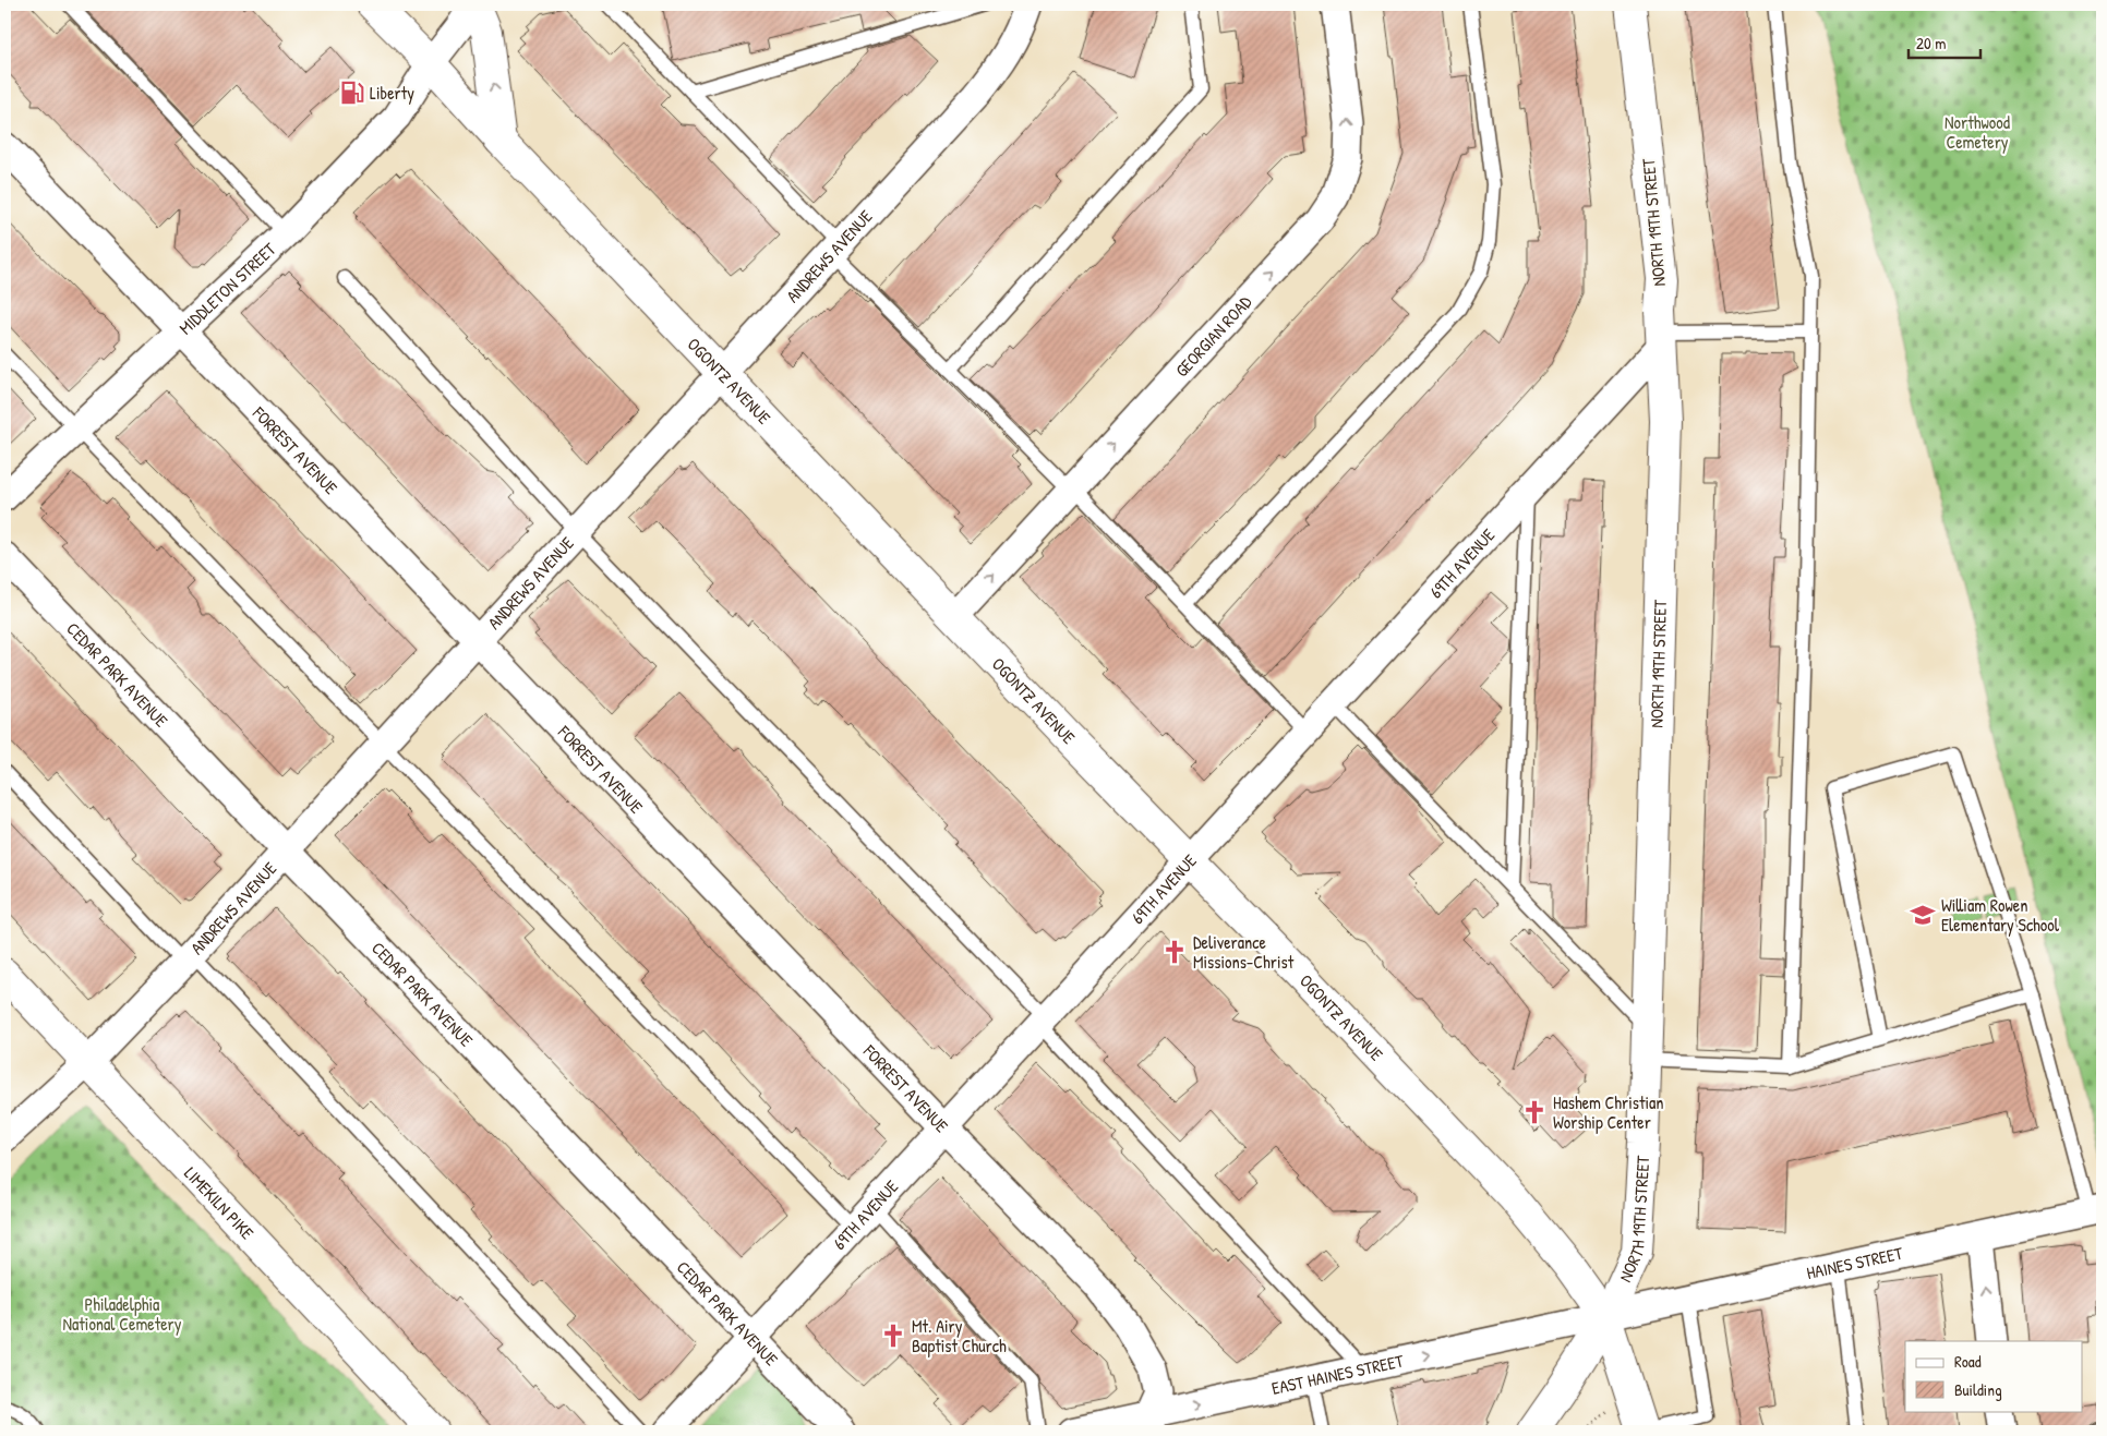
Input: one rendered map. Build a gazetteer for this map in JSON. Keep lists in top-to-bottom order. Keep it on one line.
{"streets":{"street":["NORTH 19TH STREET","ANDREWS AVENUE","MIDDLETON STREET","GEORGIAN ROAD","OGONTZ AVENUE","FORREST AVENUE","69TH AVENUE","CEDAR PARK AVENUE","LIMEKILN PIKE","HAINES STREET","EAST HAINES STREET"]},"crossings":[["NORTH 19TH STREET","OGONTZ AVENUE"],["NORTH 19TH STREET","69TH AVENUE"],["NORTH 19TH STREET","HAINES STREET"],["NORTH 19TH STREET","EAST HAINES STREET"],["ANDREWS AVENUE","OGONTZ AVENUE"],["ANDREWS AVENUE","FORREST AVENUE"],["ANDREWS AVENUE","CEDAR PARK AVENUE"],["ANDREWS AVENUE","LIMEKILN PIKE"],["MIDDLETON STREET","OGONTZ AVENUE"],["MIDDLETON STREET","FORREST AVENUE"],["GEORGIAN ROAD","OGONTZ AVENUE"],["OGONTZ AVENUE","69TH AVENUE"],["OGONTZ AVENUE","HAINES STREET"],["OGONTZ AVENUE","EAST HAINES STREET"],["FORREST AVENUE","69TH AVENUE"],["FORREST AVENUE","EAST HAINES STREET"],["69TH AVENUE","CEDAR PARK AVENUE"],["HAINES STREET","EAST HAINES STREET"]],"one_way":["GEORGIAN ROAD","EAST HAINES STREET"],"parks":["Northwood Cemetery","Philadelphia National Cemetery"],"places":{"fuel station":["Liberty"],"school or university":["William Rowen Elementary School"],"church":["Deliverance Missions-Christ","Hashem Christian Worship Center","Mt. Airy Baptist Church"]},"legend":["Road","Building"],"scale_bar":"20 m"}
